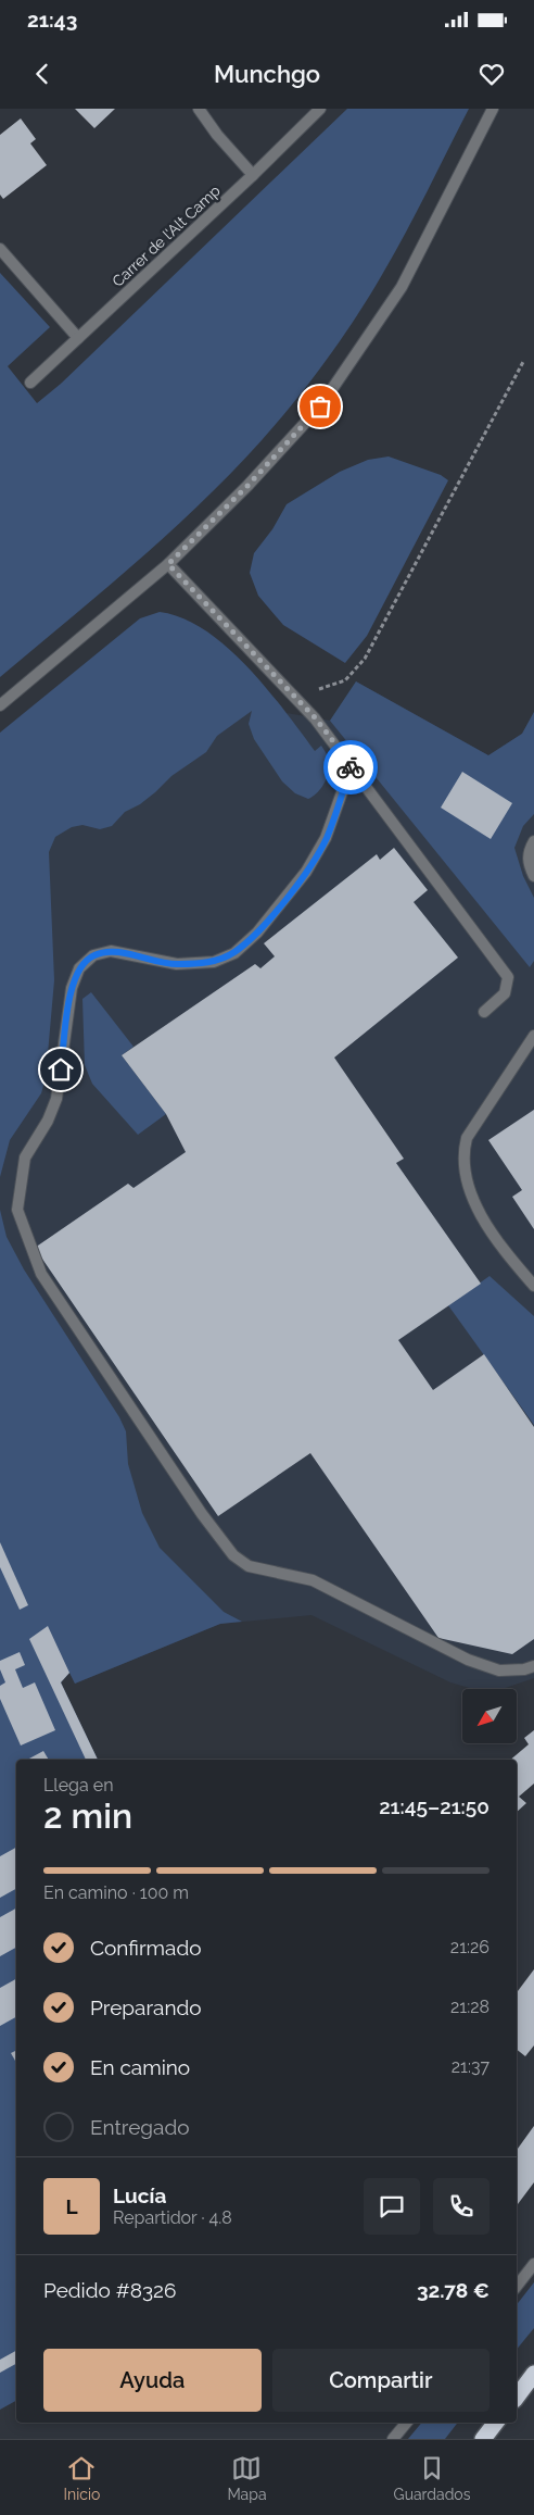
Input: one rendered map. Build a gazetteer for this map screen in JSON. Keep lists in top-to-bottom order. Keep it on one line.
{"streets":{"street":["Carrer de l'Alt Camp"]},"north":"bottom left","page":{"status":"21:43","header":"Munchgo","heading":["2 min","Llega en","21:45–21:50"],"panel":["Lucía","Repartidor · 4.8","Pedido #8326","32.78 €"],"bar":"En camino · 100 m","list":[["Confirmado","21:26"],["Preparando","21:28"],["En camino","21:37"],"Entregado"],"round":"L","buttons":["Ayuda","Compartir"],"tabs":["Inicio","Mapa","Guardados"]}}
